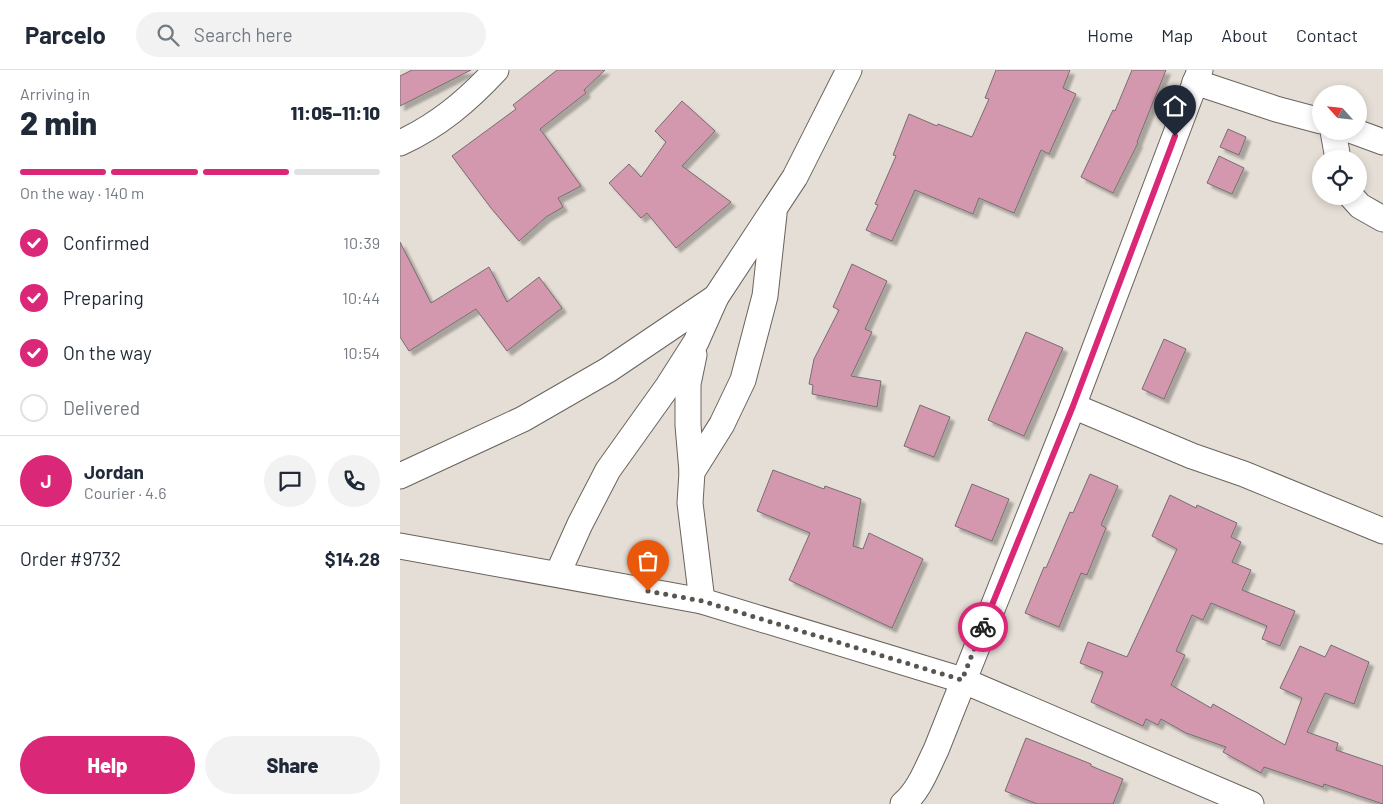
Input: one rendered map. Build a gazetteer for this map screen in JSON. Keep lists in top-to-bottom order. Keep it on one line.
{"north":"top left","page":{"header":"Parcelo","search":"Search here","nav":["Home","Map","About","Contact"],"heading":["2 min","Arriving in","11:05–11:10"],"panel":["Jordan","Courier · 4.6","Order #9732","$14.28"],"bar":"On the way · 140 m","list":[["Confirmed","10:39"],["Preparing","10:44"],["On the way","10:54"],"Delivered"],"round":"J","buttons":["Help","Share"]}}
